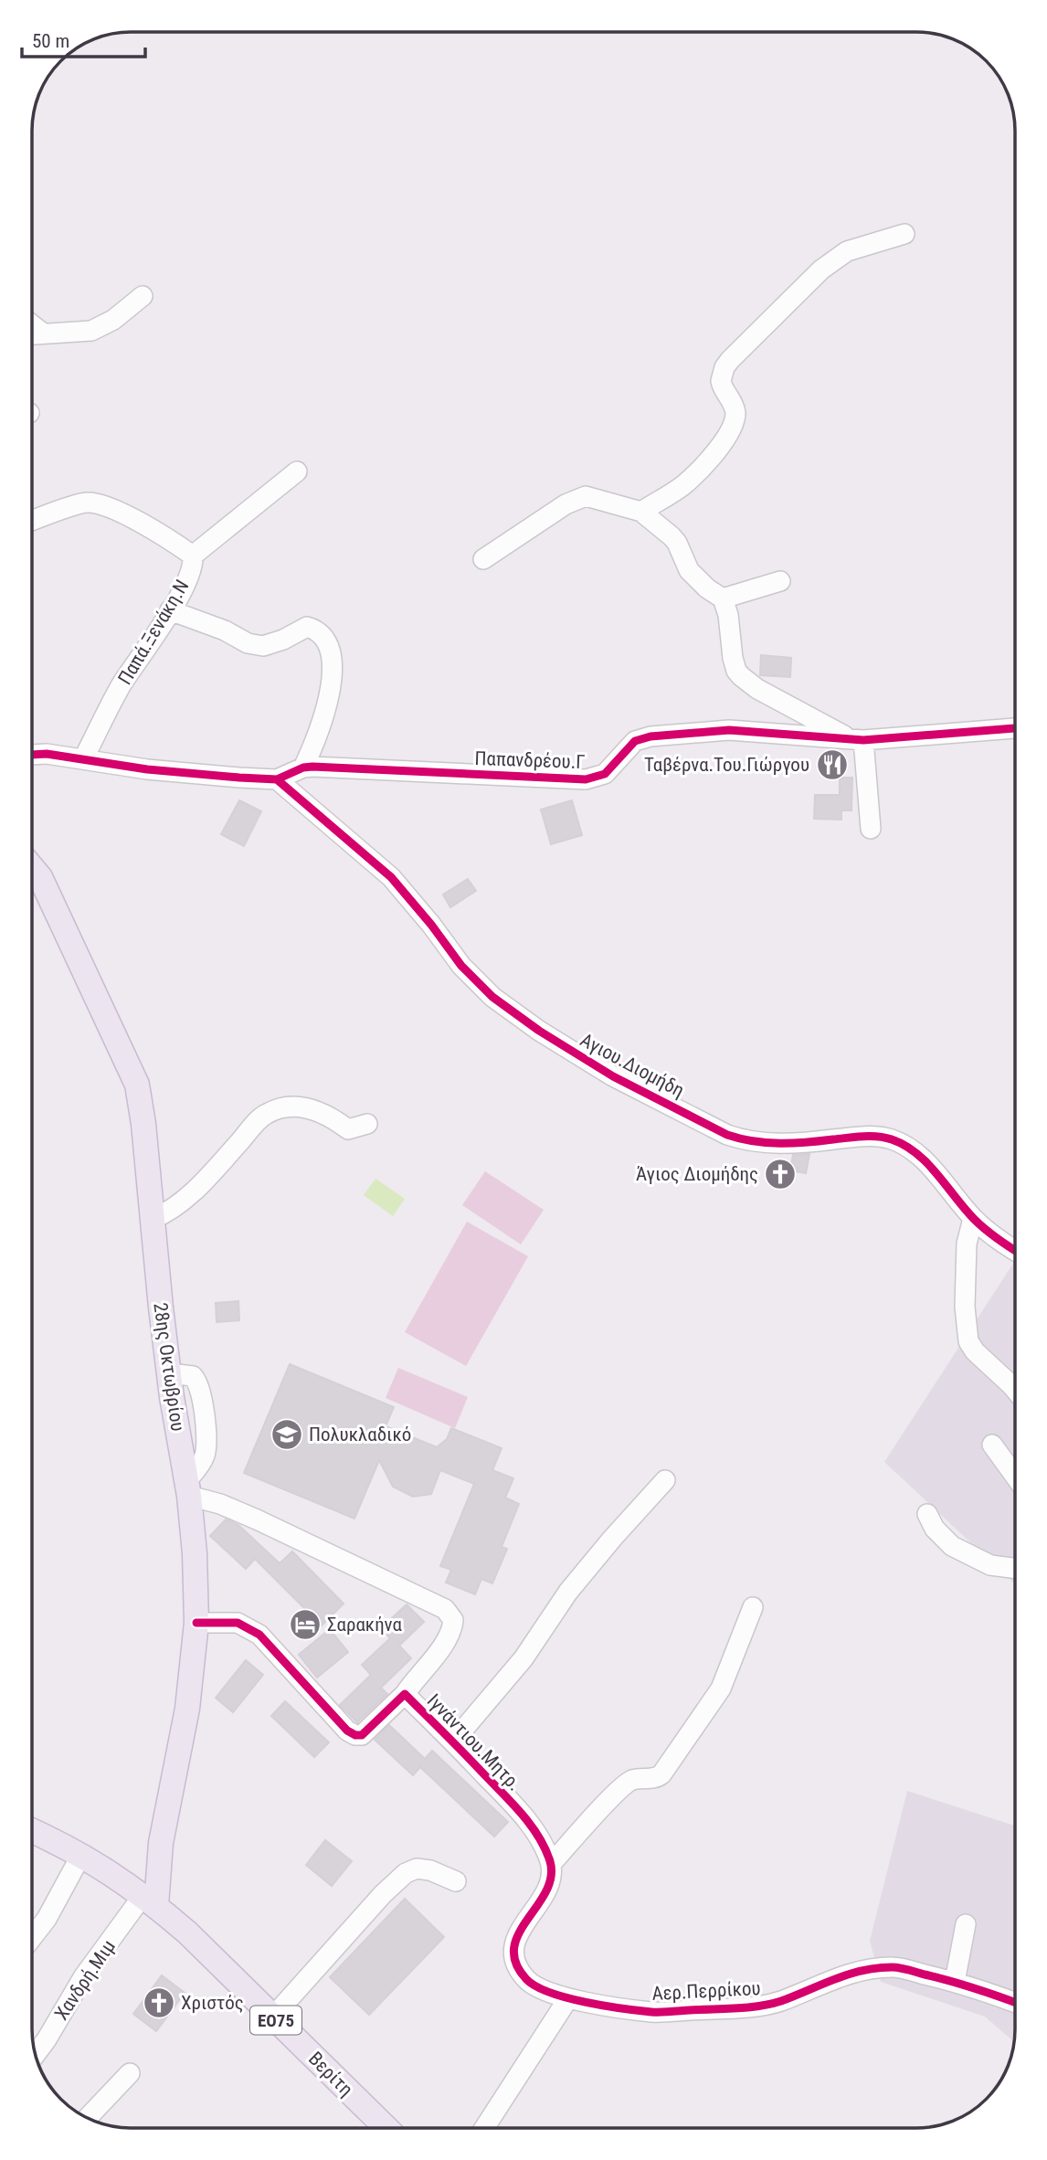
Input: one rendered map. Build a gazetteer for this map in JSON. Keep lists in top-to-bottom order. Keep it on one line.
{"streets":{"main road":["28ης Οκτωβρίου","ΕΟ75","Βερίτη"],"street":["Παπά.Ξενάκη.Ν","Παπανδρέου.Γ","Αγιου.Διομήδη","Ιγνάντιου.Μητρ.","Χανδρή.Μιμ","Αερ.Περρίκου"]},"crossings":[["Παπά.Ξενάκη.Ν","Παπανδρέου.Γ"],["Παπανδρέου.Γ","Αγιου.Διομήδη"],["28ης Οκτωβρίου","Ιγνάντιου.Μητρ."],["28ης Οκτωβρίου","Χανδρή.Μιμ"],["28ης Οκτωβρίου","ΕΟ75"],["28ης Οκτωβρίου","Βερίτη"],["Χανδρή.Μιμ","ΕΟ75"],["Χανδρή.Μιμ","Βερίτη"],["ΕΟ75","Βερίτη"]],"places":{"restaurant":["Ταβέρνα.Του.Γιώργου"],"church":["Άγιος Διομήδης","Χριστός"],"school or university":["Πολυκλαδικό"],"hotel":["Σαρακήνα"]},"scale_bar":"50 m"}
